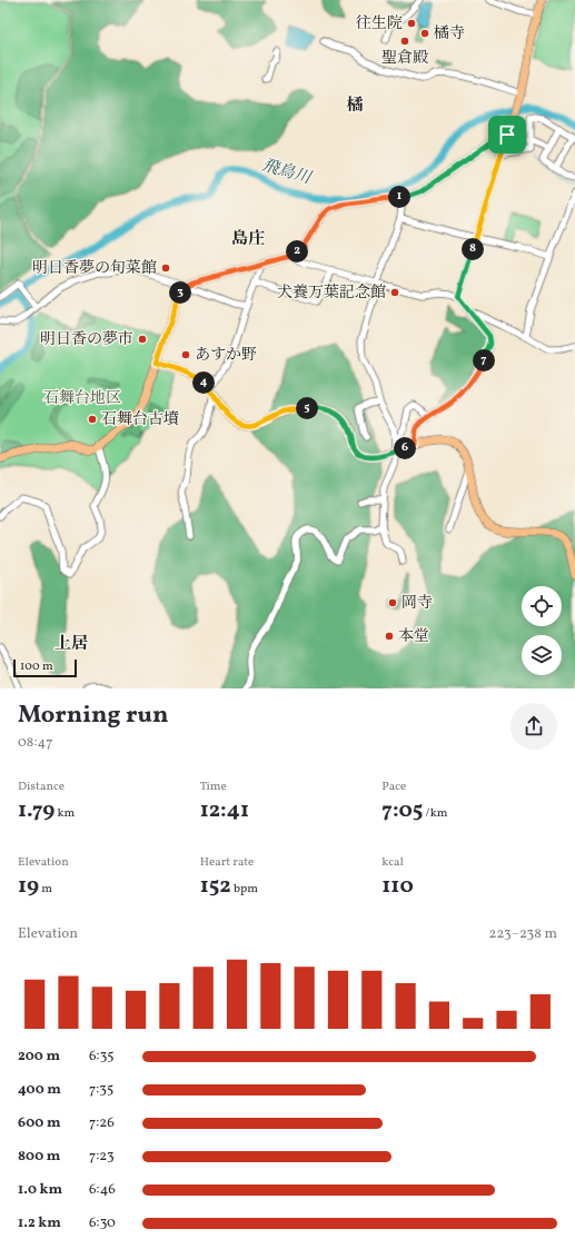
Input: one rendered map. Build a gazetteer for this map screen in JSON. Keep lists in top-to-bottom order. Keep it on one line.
{"districts":["橘","島庄","上居"],"water":["飛鳥川"],"parks":["石舞台地区"],"places":["往生院","橘寺","聖倉殿","明日香夢の旬菜館","犬養万葉記念館","明日香の夢市","あすか野","石舞台古墳","岡寺","本堂"],"scale_bar":"100 m","page":{"pins":["1","8","2","3","7","4","5","6"],"scale":"100 m","heading":["Morning run","08:47"],"stats":[["Distance","1.79 km"],["Time","12:41"],["Pace","7:05 /km"],["Elevation","19 m"],["Heart rate","152 bpm"],["kcal","110"]],"chart":["Elevation","223–238 m"],"list":[{"name":"200 m","note":"6:35"},{"name":"400 m","note":"7:35"},{"name":"600 m","note":"7:26"},{"name":"800 m","note":"7:23"},{"name":"1.0 km","note":"6:46"},{"name":"1.2 km","note":"6:30"}]}}
